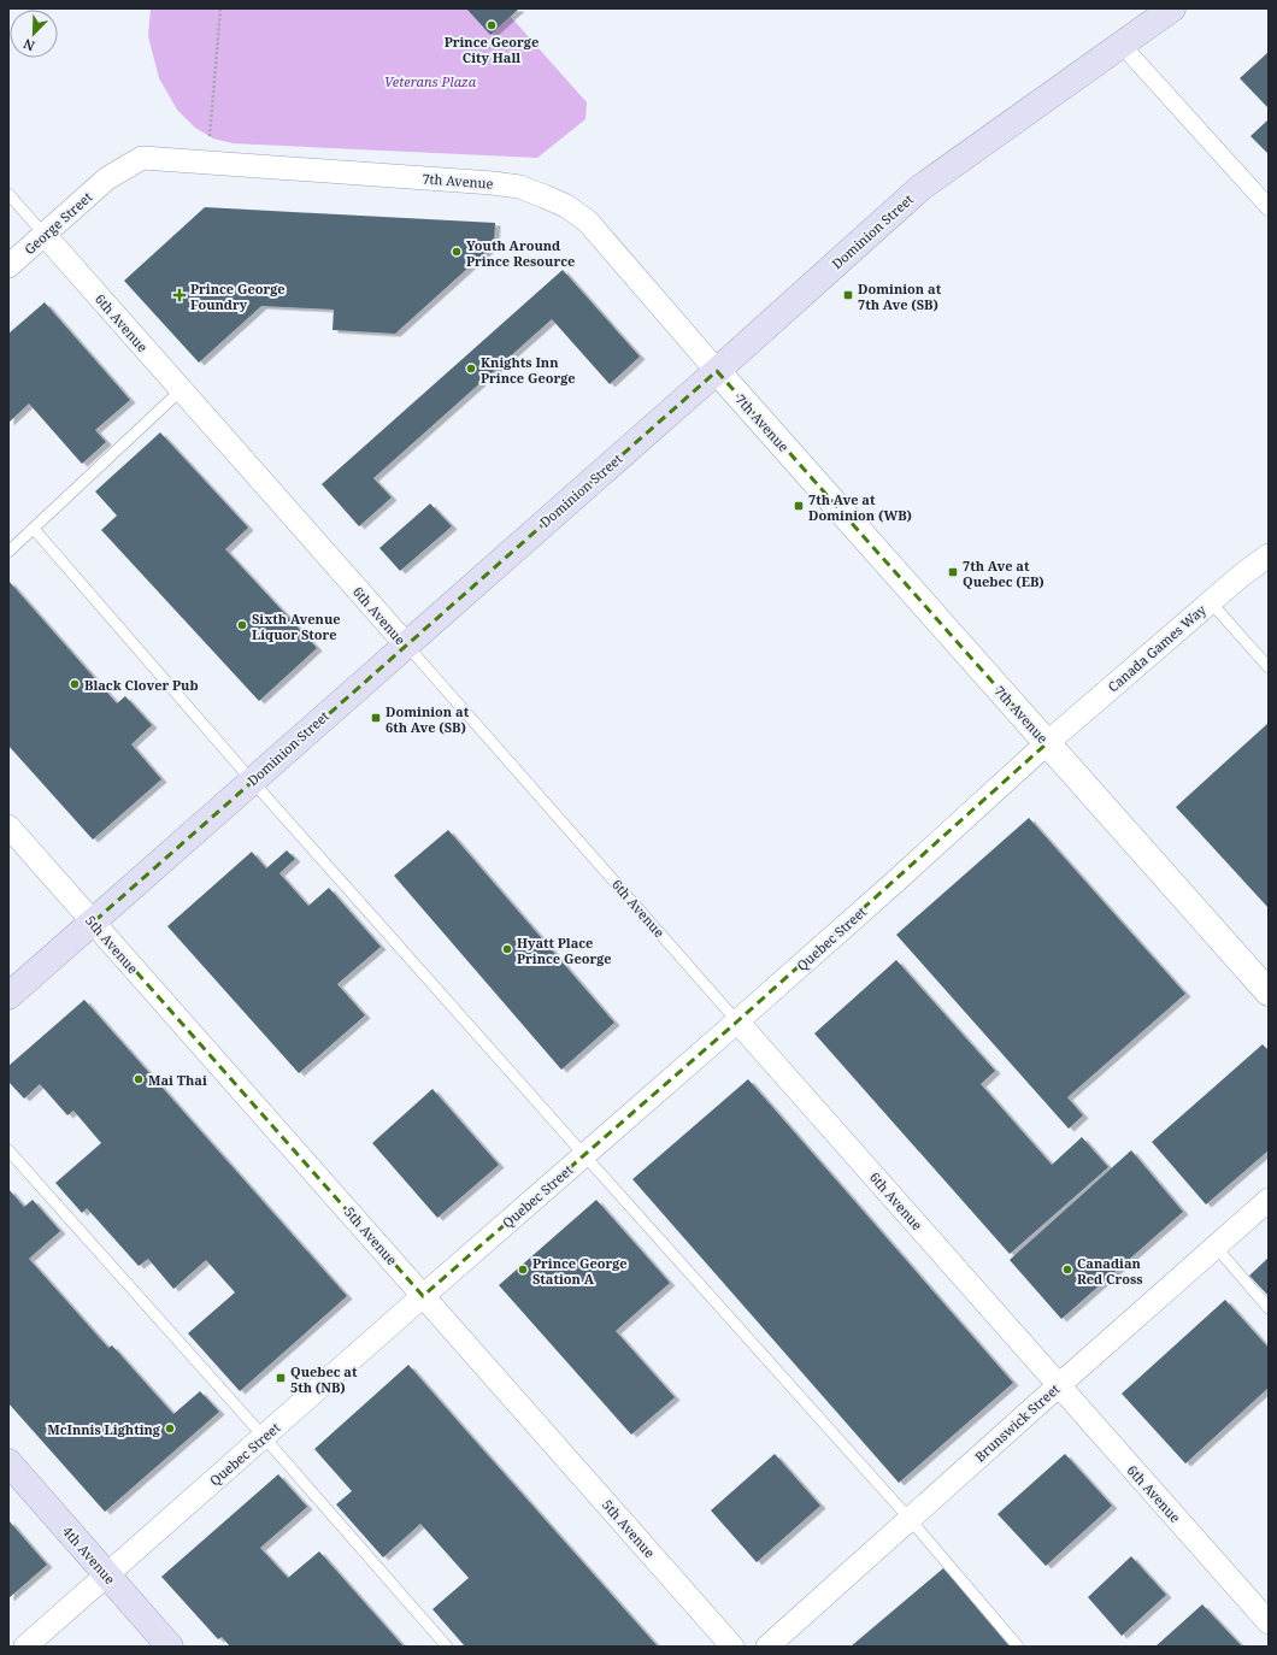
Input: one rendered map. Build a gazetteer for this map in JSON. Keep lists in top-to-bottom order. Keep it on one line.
{"streets":{"main road":["Dominion Street","4th Avenue"],"street":["7th Avenue","George Street","6th Avenue","Canada Games Way","Quebec Street","5th Avenue","Brunswick Street"]},"crossings":[["7th Avenue","George Street"],["7th Avenue","Dominion Street"],["7th Avenue","Canada Games Way"],["7th Avenue","Quebec Street"],["George Street","6th Avenue"],["Dominion Street","6th Avenue"],["Dominion Street","5th Avenue"],["6th Avenue","Quebec Street"],["6th Avenue","Brunswick Street"],["Canada Games Way","Quebec Street"],["Quebec Street","5th Avenue"],["Quebec Street","4th Avenue"]],"parks":["Veterans Plaza"],"places":{"other":["Prince George City Hall","Youth Around Prince Resource","Knights Inn Prince George","Sixth Avenue Liquor Store","Black Clover Pub","Hyatt Place Prince George","Mai Thai","Prince George Station A","Canadian Red Cross","McInnis Lighting"],"health":["Prince George Foundry"],"transit":["Dominion at 7th Ave (SB)","7th Ave at Dominion (WB)","7th Ave at Quebec (EB)","Dominion at 6th Ave (SB)","Quebec at 5th (NB)"]},"north":"bottom left"}
